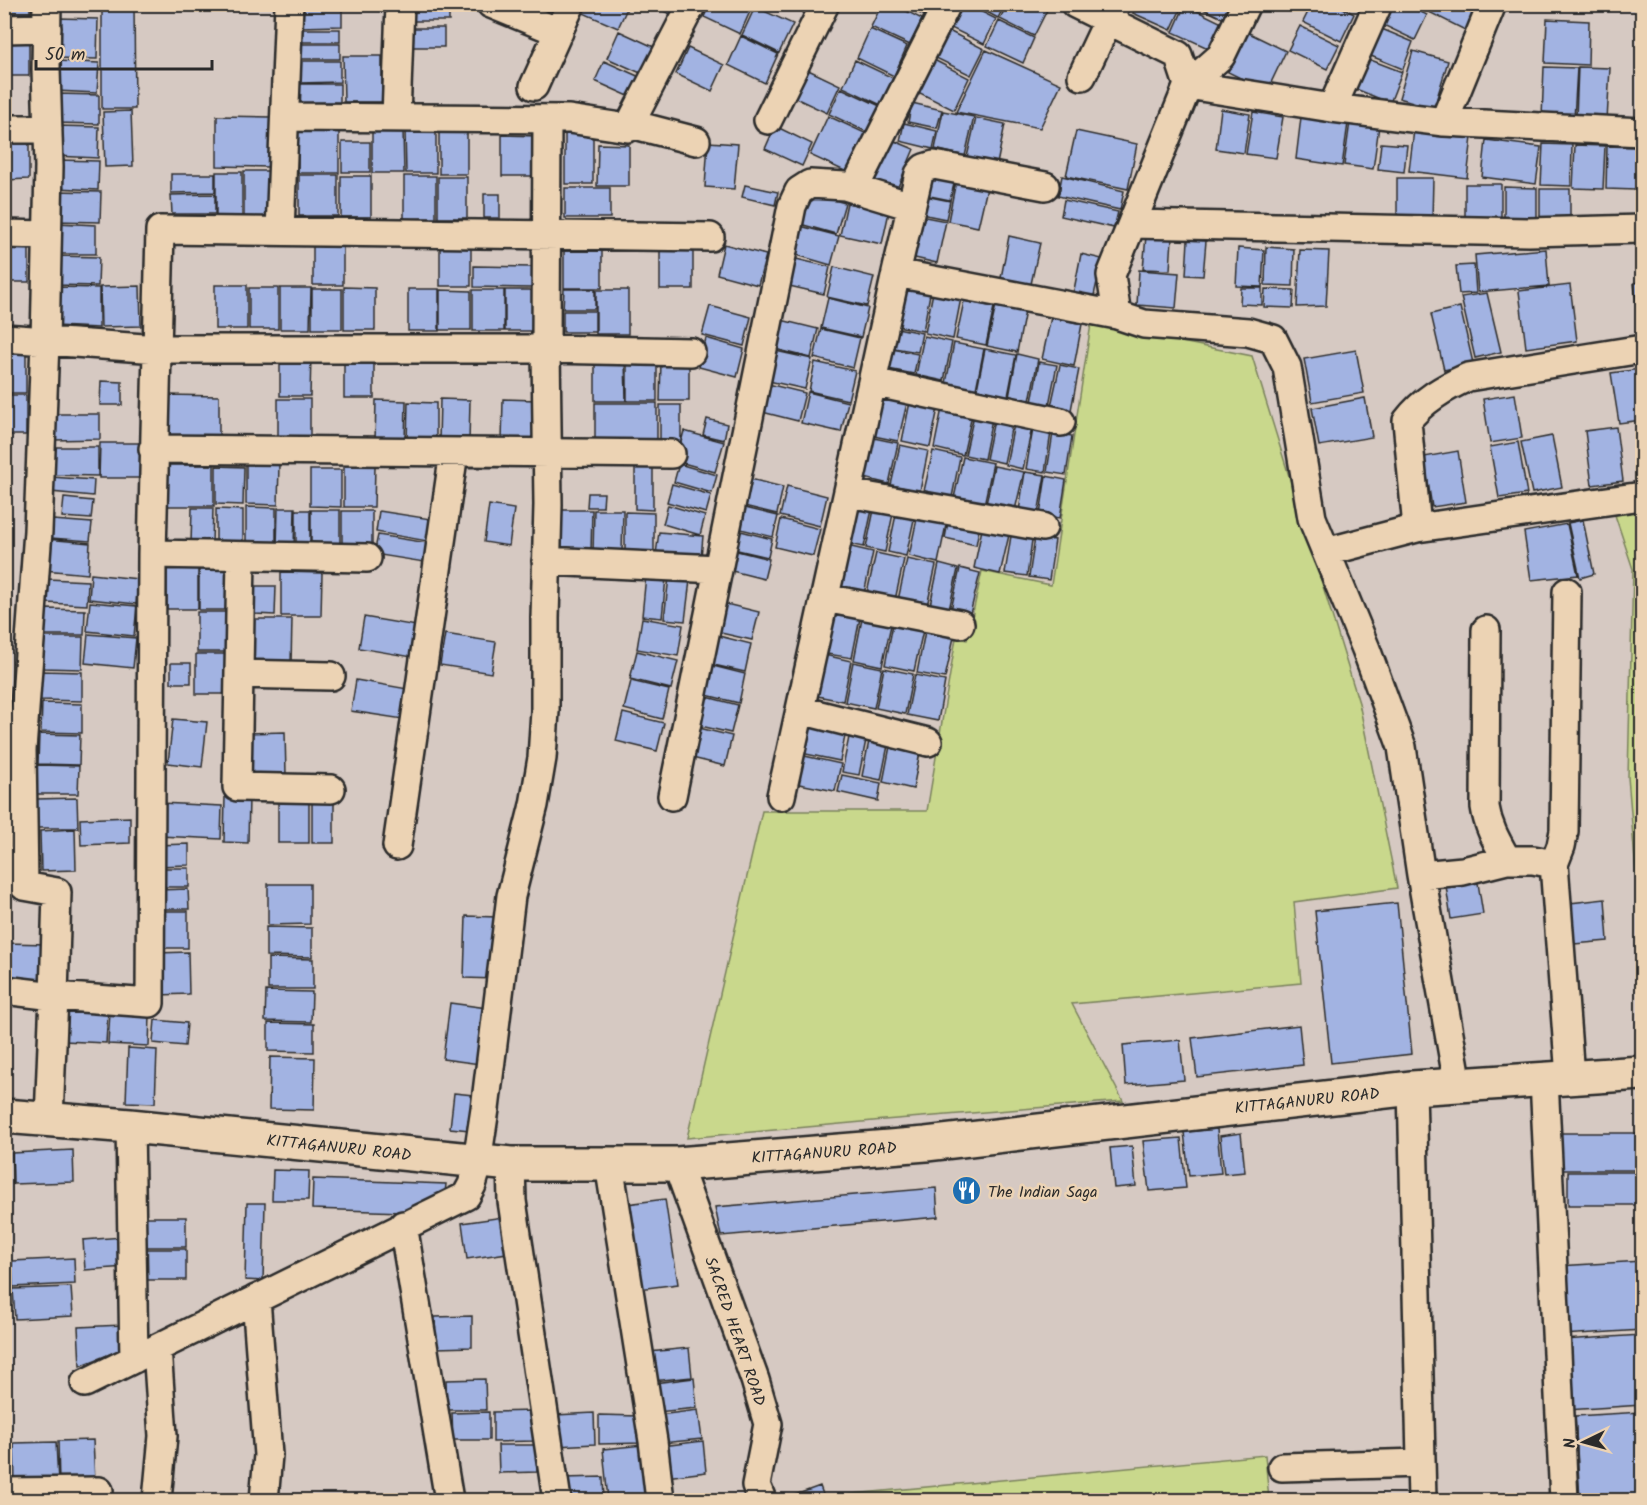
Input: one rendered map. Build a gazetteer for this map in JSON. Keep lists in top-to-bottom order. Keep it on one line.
{"streets":{"street":["KITTAGANURU ROAD","SACRED HEART ROAD"]},"crossings":[["KITTAGANURU ROAD","SACRED HEART ROAD"]],"places":{"restaurant":["The Indian Saga"]},"scale_bar":"50 m","north":"left"}
